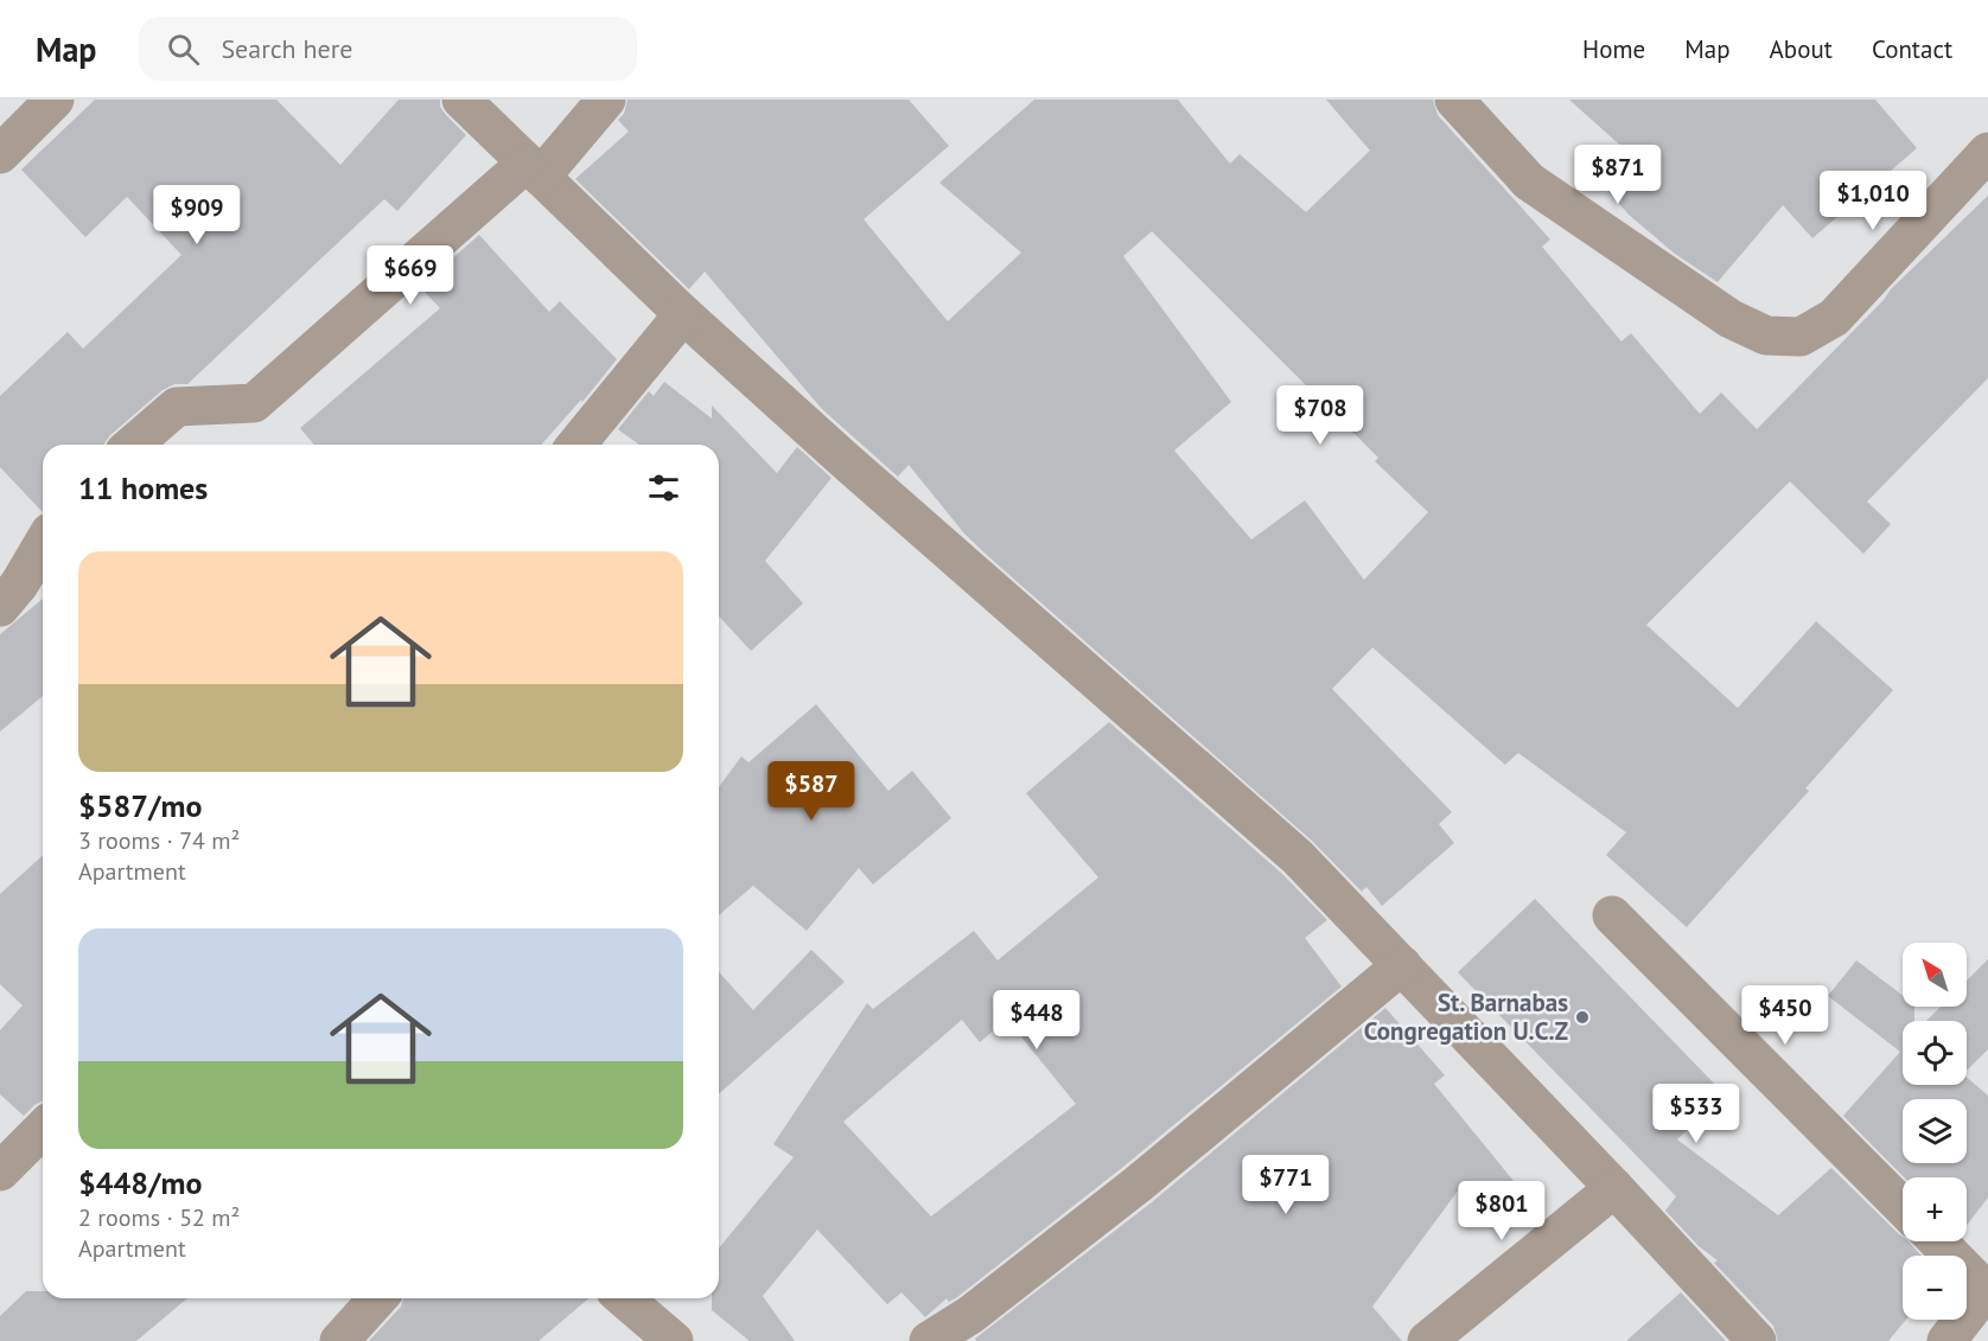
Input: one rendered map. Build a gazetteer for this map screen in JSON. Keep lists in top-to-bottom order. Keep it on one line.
{"places":["St. Barnabas Congregation U.C.Z"],"north":"top left","page":{"header":"Map","search":"Search here","nav":["Home","Map","About","Contact"],"price":["$871","$1,010","$909","$669","$708","$587","$450","$448","$533","$771","$801"],"heading":"11 homes","list":[{"name":"$587/mo","note":"3 rooms · 74 m² · Apartment"},{"name":"$448/mo","note":"2 rooms · 52 m² · Apartment"}],"map_buttons":["+","−"]}}
